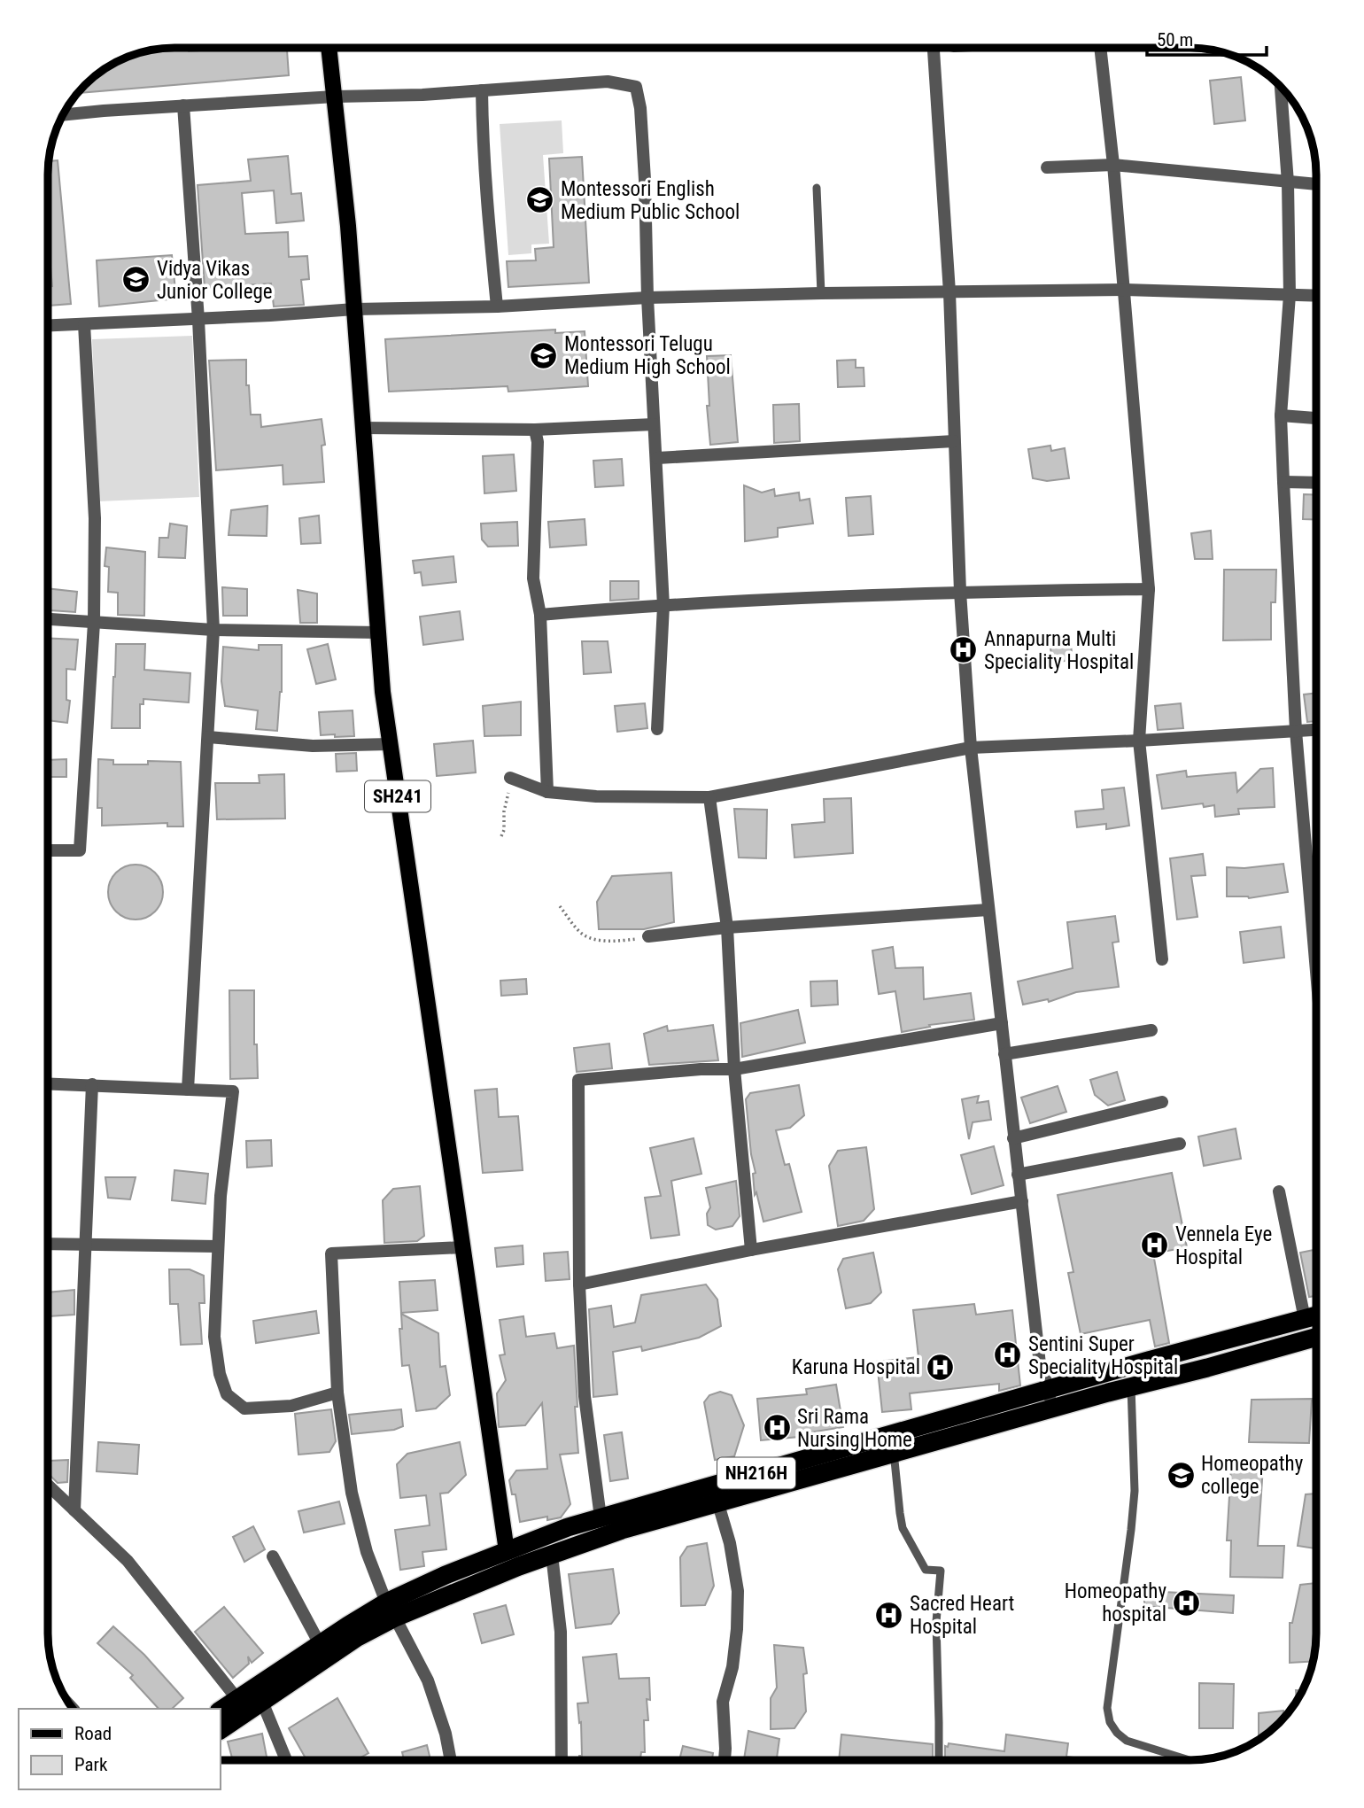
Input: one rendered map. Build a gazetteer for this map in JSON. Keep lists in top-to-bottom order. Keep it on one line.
{"streets":{"highway":["NH216H"],"main road":["SH241"]},"crossings":[["SH241","NH216H"]],"places":{"school or university":["Montessori English Medium Public School","Vidya Vikas Junior College","Montessori Telugu Medium High School","Homeopathy college"],"hospital":["Annapurna Multi Speciality Hospital","Vennela Eye Hospital","Sentini Super Speciality Hospital","Karuna Hospital","Sri Rama Nursing Home","Homeopathy hospital","Sacred Heart Hospital"]},"legend":["Road","Park"],"scale_bar":"50 m"}
